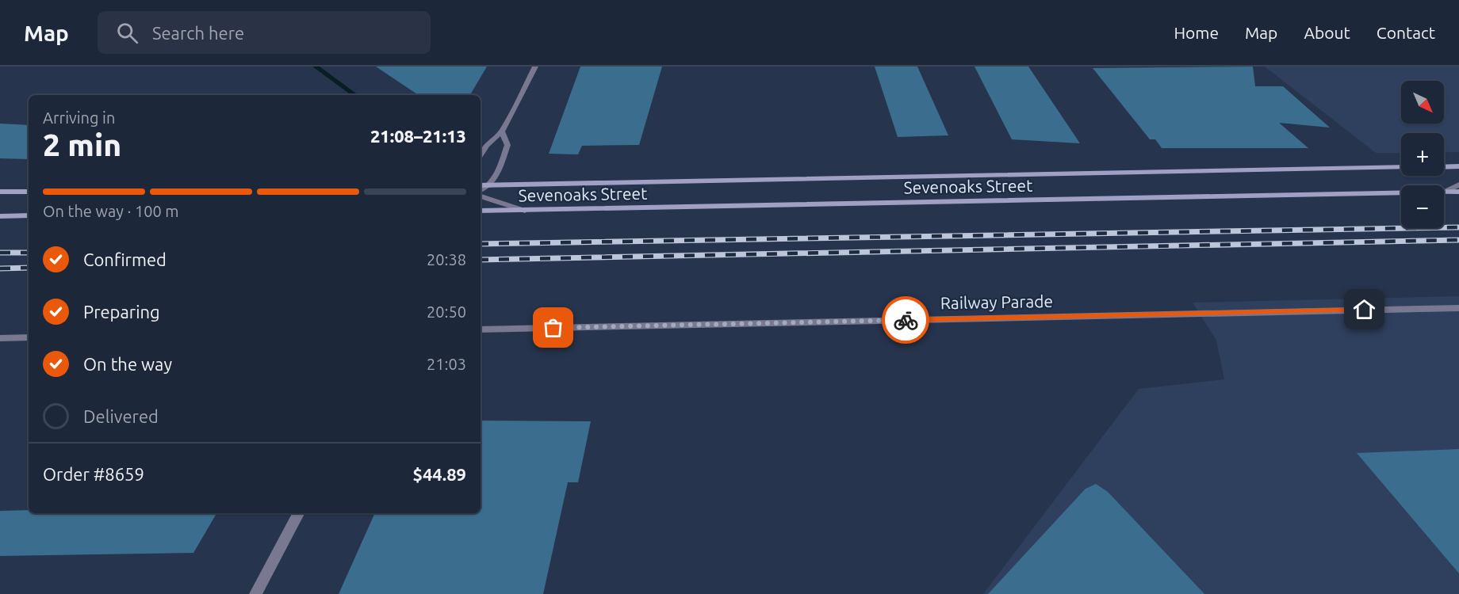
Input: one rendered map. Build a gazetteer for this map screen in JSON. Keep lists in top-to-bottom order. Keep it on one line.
{"streets":{"main road":["Sevenoaks Street"],"street":["Railway Parade"]},"north":"bottom right","page":{"header":"Map","search":"Search here","nav":["Home","Map","About","Contact"],"map_buttons":["+","−"],"heading":["2 min","Arriving in","21:08–21:13"],"panel":["Order #8659","$44.89"],"bar":"On the way · 100 m","list":[["Confirmed","20:38"],["Preparing","20:50"],["On the way","21:03"],"Delivered"]}}
